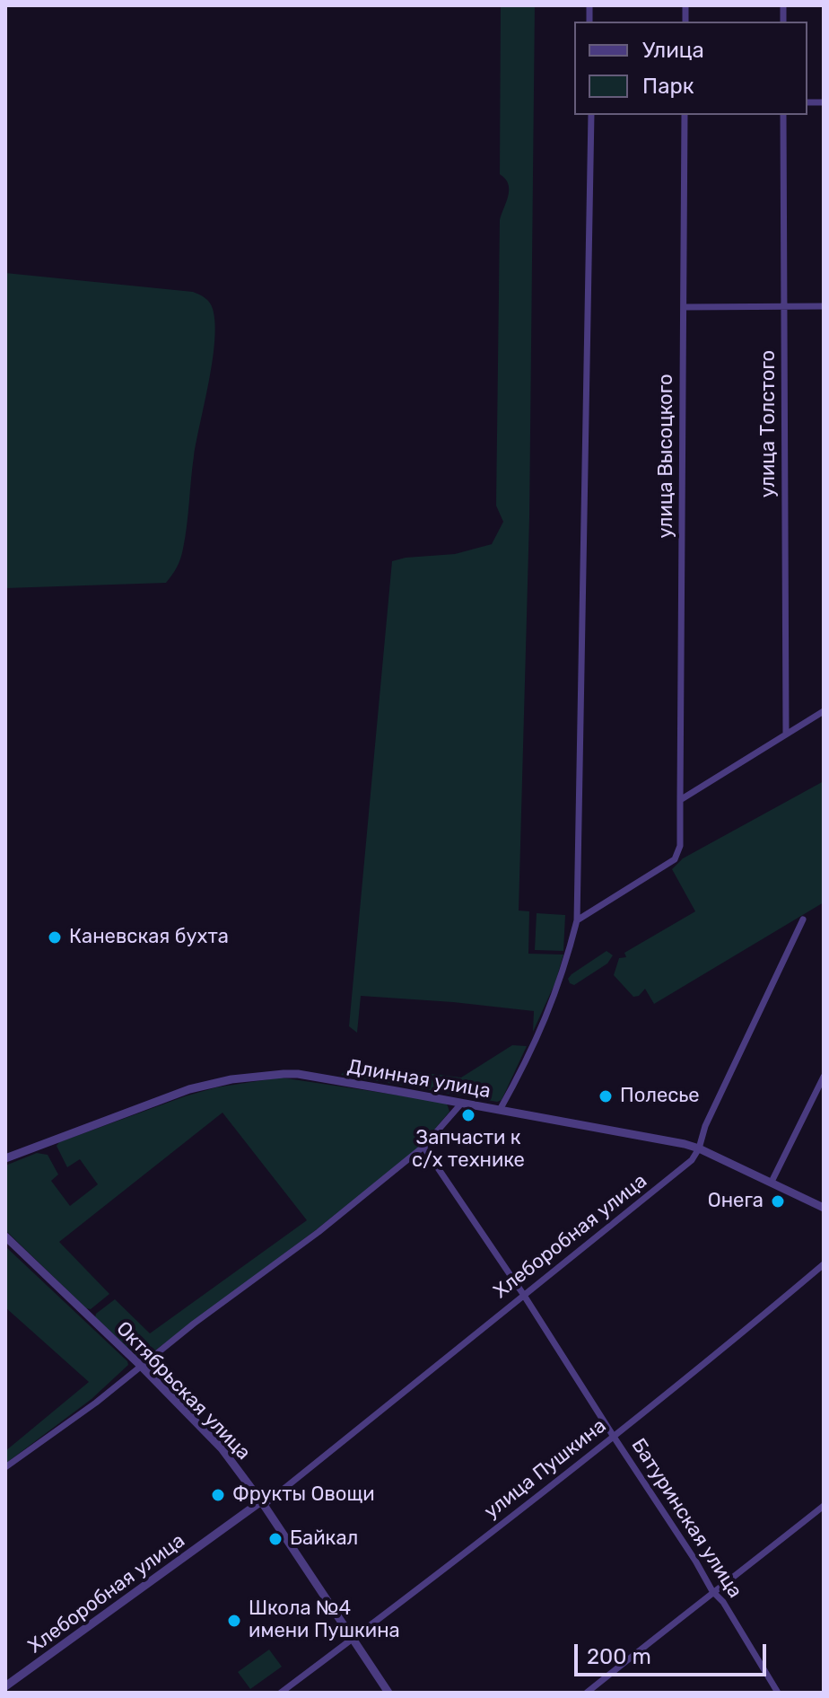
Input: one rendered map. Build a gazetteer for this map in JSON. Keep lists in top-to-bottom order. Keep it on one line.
{"streets":{"street":["улица Толстого","улица Высоцкого","Длинная улица","Хлеборобная улица","Октябрьская улица","улица Пушкина","Батуринская улица"]},"crossings":[["Длинная улица","Хлеборобная улица"],["Хлеборобная улица","Октябрьская улица"],["Хлеборобная улица","Батуринская улица"],["Октябрьская улица","улица Пушкина"],["улица Пушкина","Батуринская улица"]],"places":["Каневская бухта","Полесье","Запчасти к с/х технике","Онега","Фрукты Овощи","Байкал","Школа №4 имени Пушкина"],"legend":["Улица","Парк"],"scale_bar":"200 m"}
